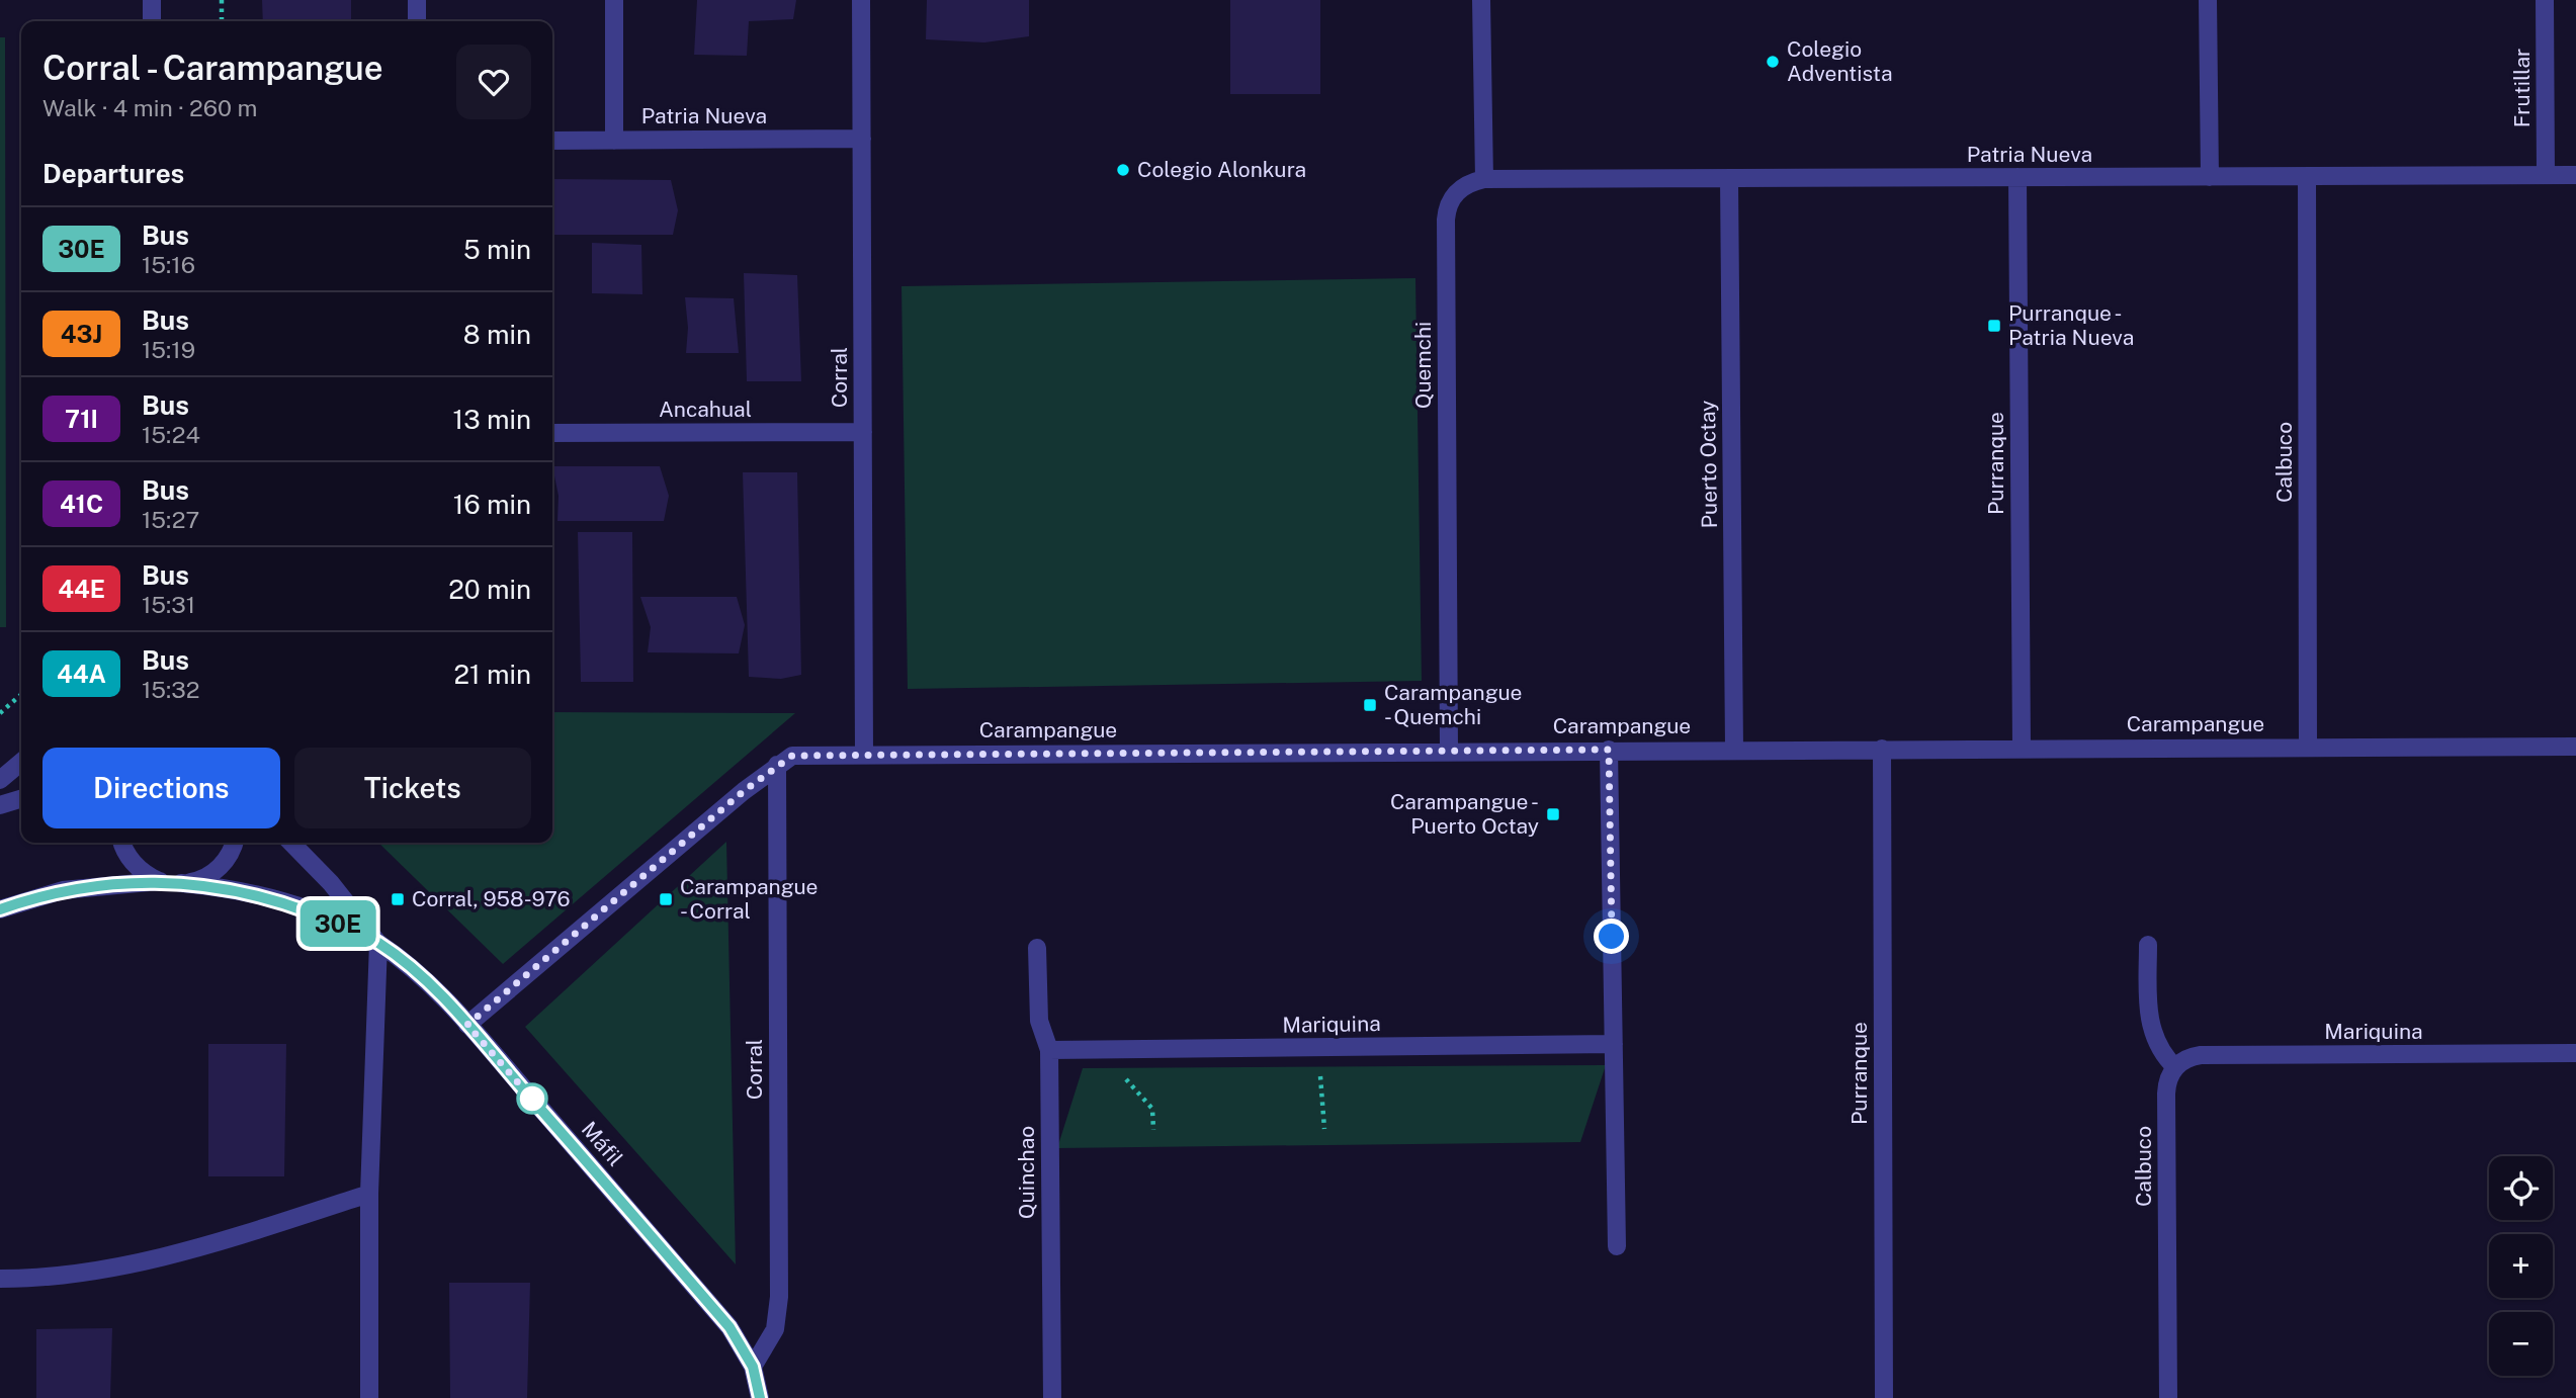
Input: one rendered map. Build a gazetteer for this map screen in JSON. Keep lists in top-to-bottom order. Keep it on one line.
{"streets":{"street":["Frutillar","Patria Nueva","Quemchi","Corral","Ancahual","Calbuco","Purranque","Puerto Octay","Carampangue","Mariquina","Máfil","Quinchao"]},"crossings":[["Frutillar","Patria Nueva"],["Patria Nueva","Quemchi"],["Patria Nueva","Corral"],["Patria Nueva","Calbuco"],["Patria Nueva","Purranque"],["Patria Nueva","Puerto Octay"],["Quemchi","Carampangue"],["Corral","Ancahual"],["Corral","Carampangue"],["Corral","Máfil"],["Calbuco","Carampangue"],["Calbuco","Mariquina"],["Purranque","Carampangue"],["Puerto Octay","Carampangue"],["Carampangue","Máfil"],["Mariquina","Quinchao"]],"places":{"other":["Colegio Adventista","Colegio Alonkura"],"transit":["Purranque - Patria Nueva","Carampangue - Quemchi","Carampangue - Puerto Octay","Corral, 958-976","Carampangue - Corral"]},"lines":["bus line 30E"],"page":{"on_map":"30E","heading":[["Corral - Carampangue","Walk · 4 min · 260 m"],"Departures"],"list":[{"mark":"30E","name":"Bus","note":"15:16","value":"5 min"},{"mark":"43J","name":"Bus","note":"15:19","value":"8 min"},{"mark":"71I","name":"Bus","note":"15:24","value":"13 min"},{"mark":"41C","name":"Bus","note":"15:27","value":"16 min"},{"mark":"44E","name":"Bus","note":"15:31","value":"20 min"},{"mark":"44A","name":"Bus","note":"15:32","value":"21 min"}],"buttons":["Directions","Tickets"],"map_buttons":["+","−"]}}
